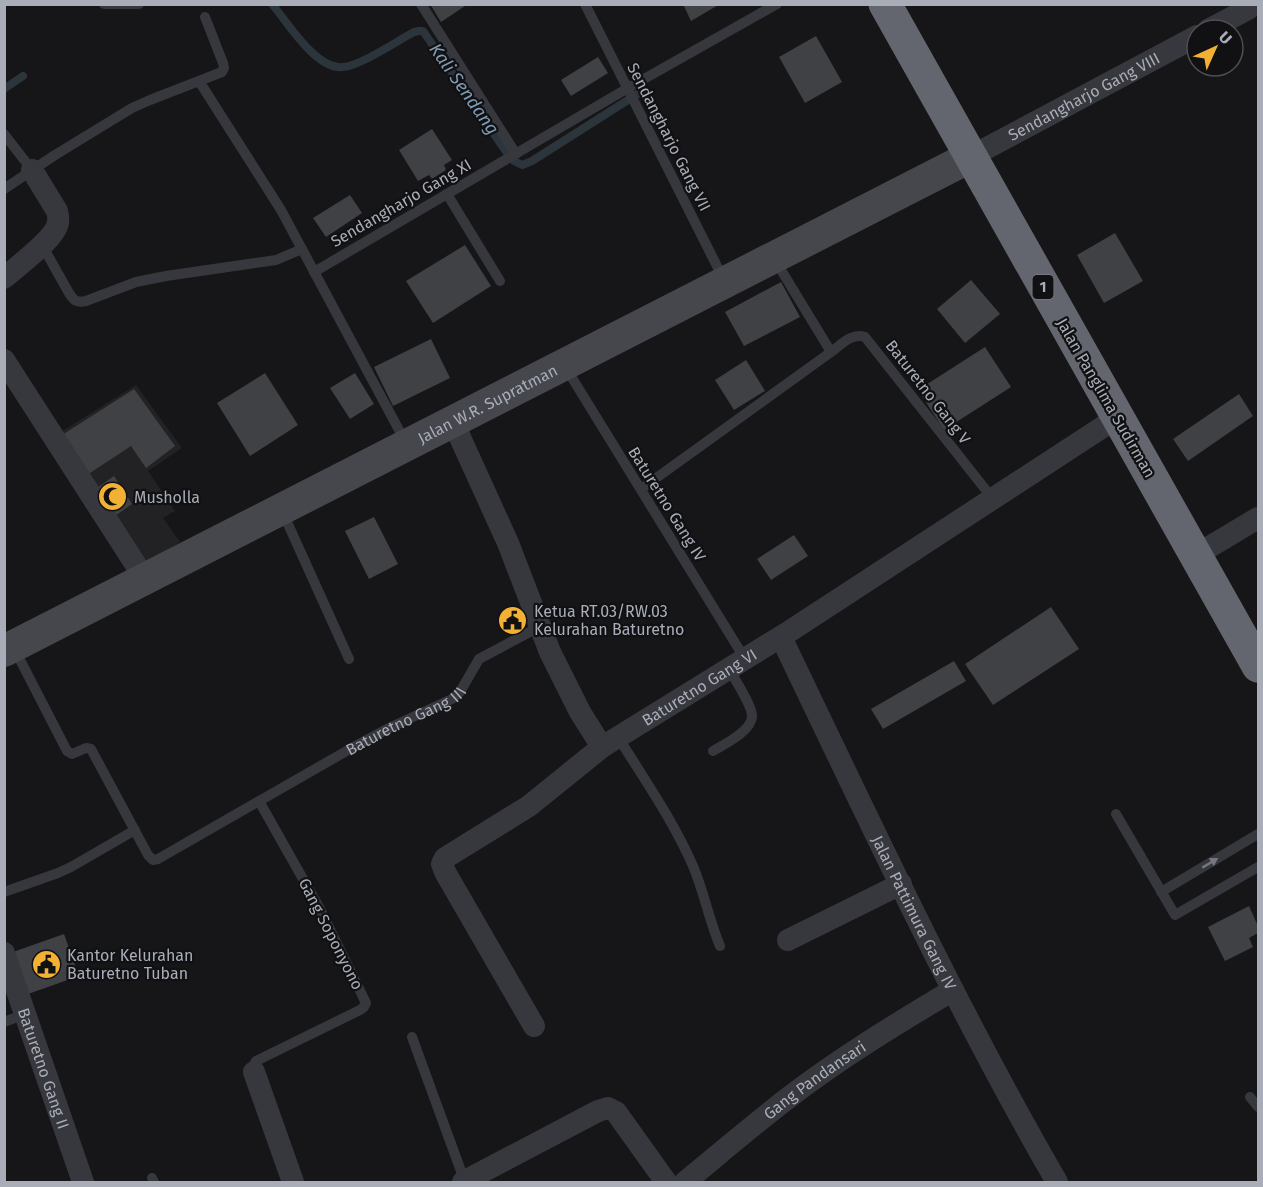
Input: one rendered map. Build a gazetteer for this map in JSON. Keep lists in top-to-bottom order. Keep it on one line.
{"streets":{"highway":["1","Jalan Panglima Sudirman"],"street":["Sendangharjo Gang VIII","Jalan W.R. Supratman","Baturetno Gang VI","Jalan Pattimura Gang IV","Gang Soponyono","Baturetno Gang II","Gang Pandansari"],"lane":["Sendangharjo Gang VII","Sendangharjo Gang XI","Baturetno Gang V","Baturetno Gang IV","Baturetno Gang III"]},"crossings":[["Sendangharjo Gang VIII","Jalan Panglima Sudirman"],["Sendangharjo Gang VIII","Jalan W.R. Supratman"],["Sendangharjo Gang VII","Sendangharjo Gang XI"],["Sendangharjo Gang VII","Jalan W.R. Supratman"],["Baturetno Gang V","Baturetno Gang VI"],["Jalan Panglima Sudirman","Jalan W.R. Supratman"],["Jalan Panglima Sudirman","Baturetno Gang VI"],["Jalan W.R. Supratman","Baturetno Gang IV"],["Baturetno Gang IV","Baturetno Gang VI"],["Baturetno Gang VI","Jalan Pattimura Gang IV"],["Baturetno Gang III","Gang Soponyono"],["Jalan Pattimura Gang IV","Gang Pandansari"]],"water":["Kali Sendang"],"places":{"mosque":["Musholla"],"public building":["Ketua RT.03/RW.03 Kelurahan Baturetno","Kantor Kelurahan Baturetno Tuban"]},"north":"top right"}
